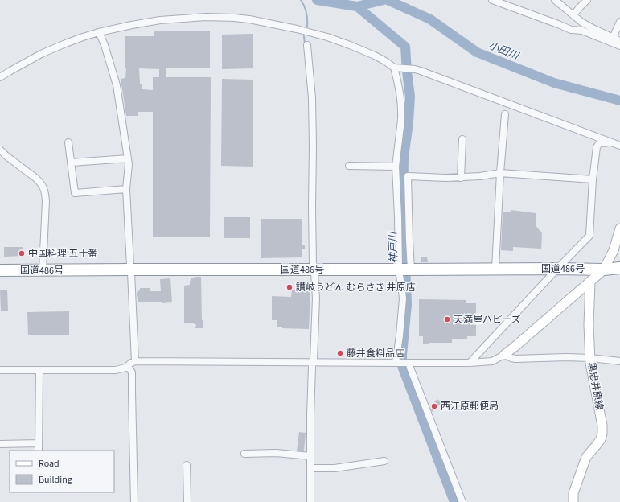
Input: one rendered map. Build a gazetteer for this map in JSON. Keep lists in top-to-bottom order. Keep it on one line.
{"streets":{"highway":["国道486号"],"main road":["黒忠井原線"]},"water":["小田川","神戸川"],"places":["中国料理 五十番","讃岐うどん むらさき 井原店","天満屋ハピーズ","藤井食料品店","西江原郵便局"],"legend":["Road","Building"]}
